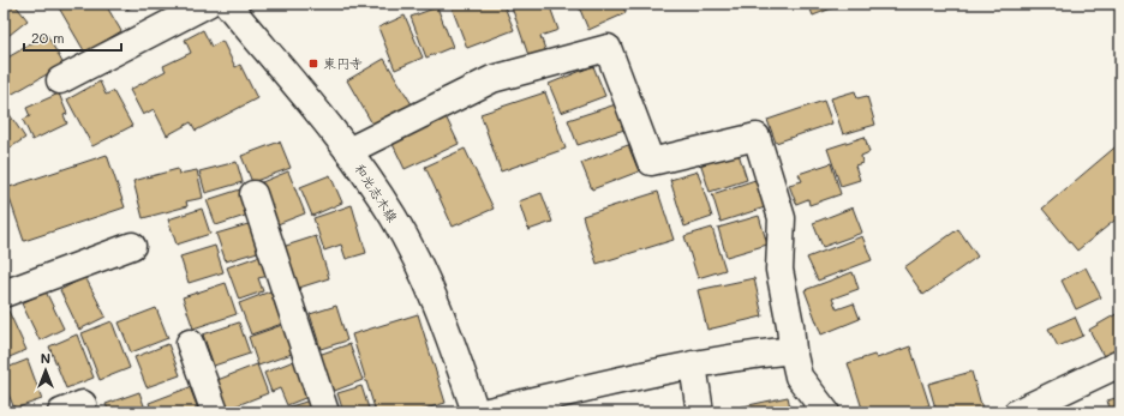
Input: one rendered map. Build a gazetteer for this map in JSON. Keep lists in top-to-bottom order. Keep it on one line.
{"streets":{"street":["和光志木線"]},"places":{"transit":["東円寺"]},"scale_bar":"20 m","north":"top"}
